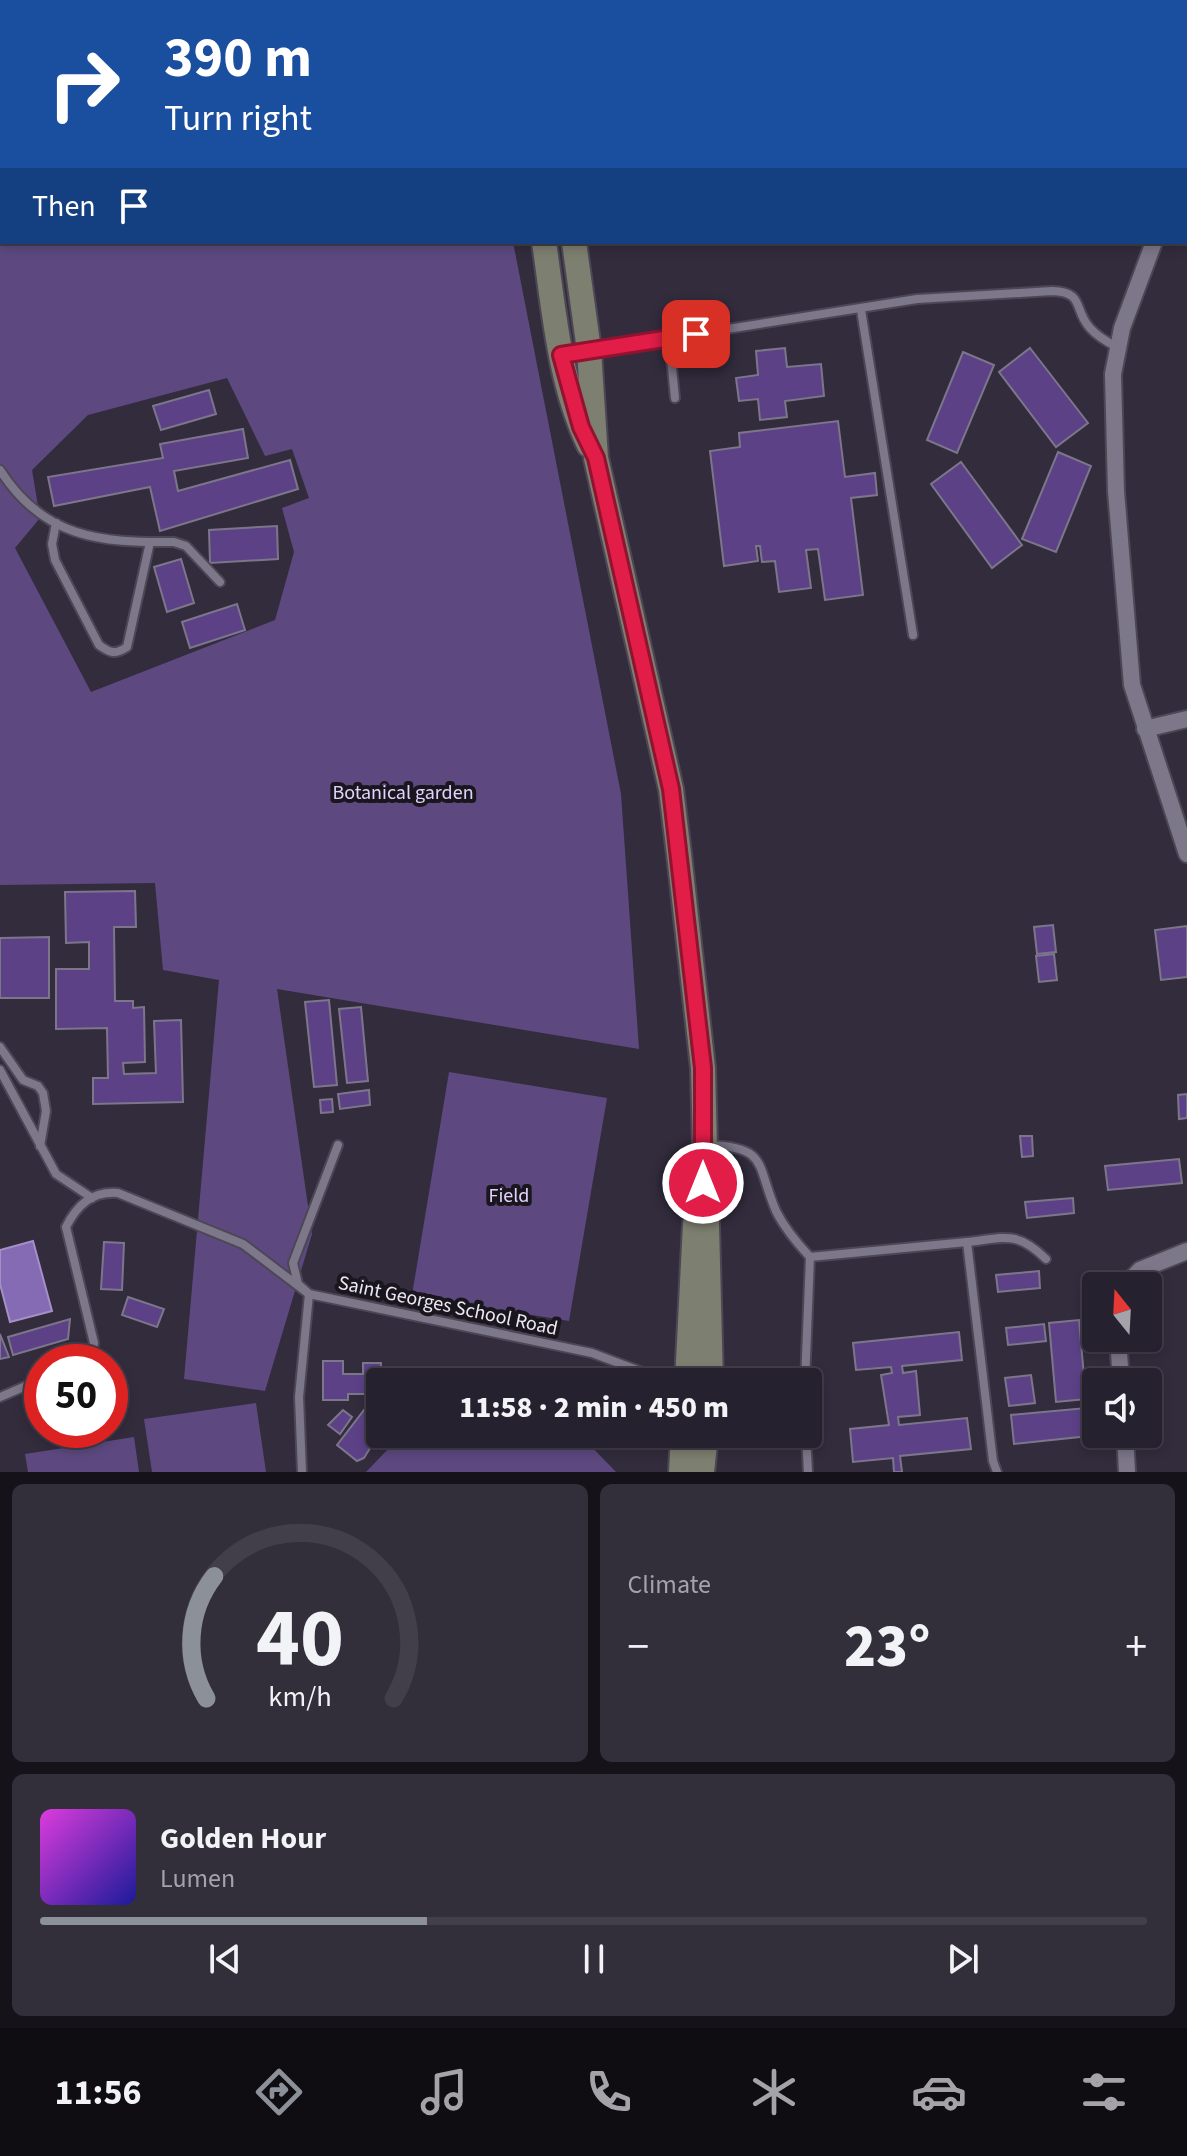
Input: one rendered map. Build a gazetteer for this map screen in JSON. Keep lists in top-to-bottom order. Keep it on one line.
{"streets":{"lane":["Saint Georges School Road"]},"parks":["Botanical garden","Field"],"north":"top","page":{"turn":["390 m","Turn right"],"then":"Then","limit":"50","trip":"11:58 · 2 min · 450 m","tile":"Climate","heat":["−","23°","+"],"song":["Golden Hour","Lumen"],"tabs":"11:56","gauge":["40","km/h"]}}
